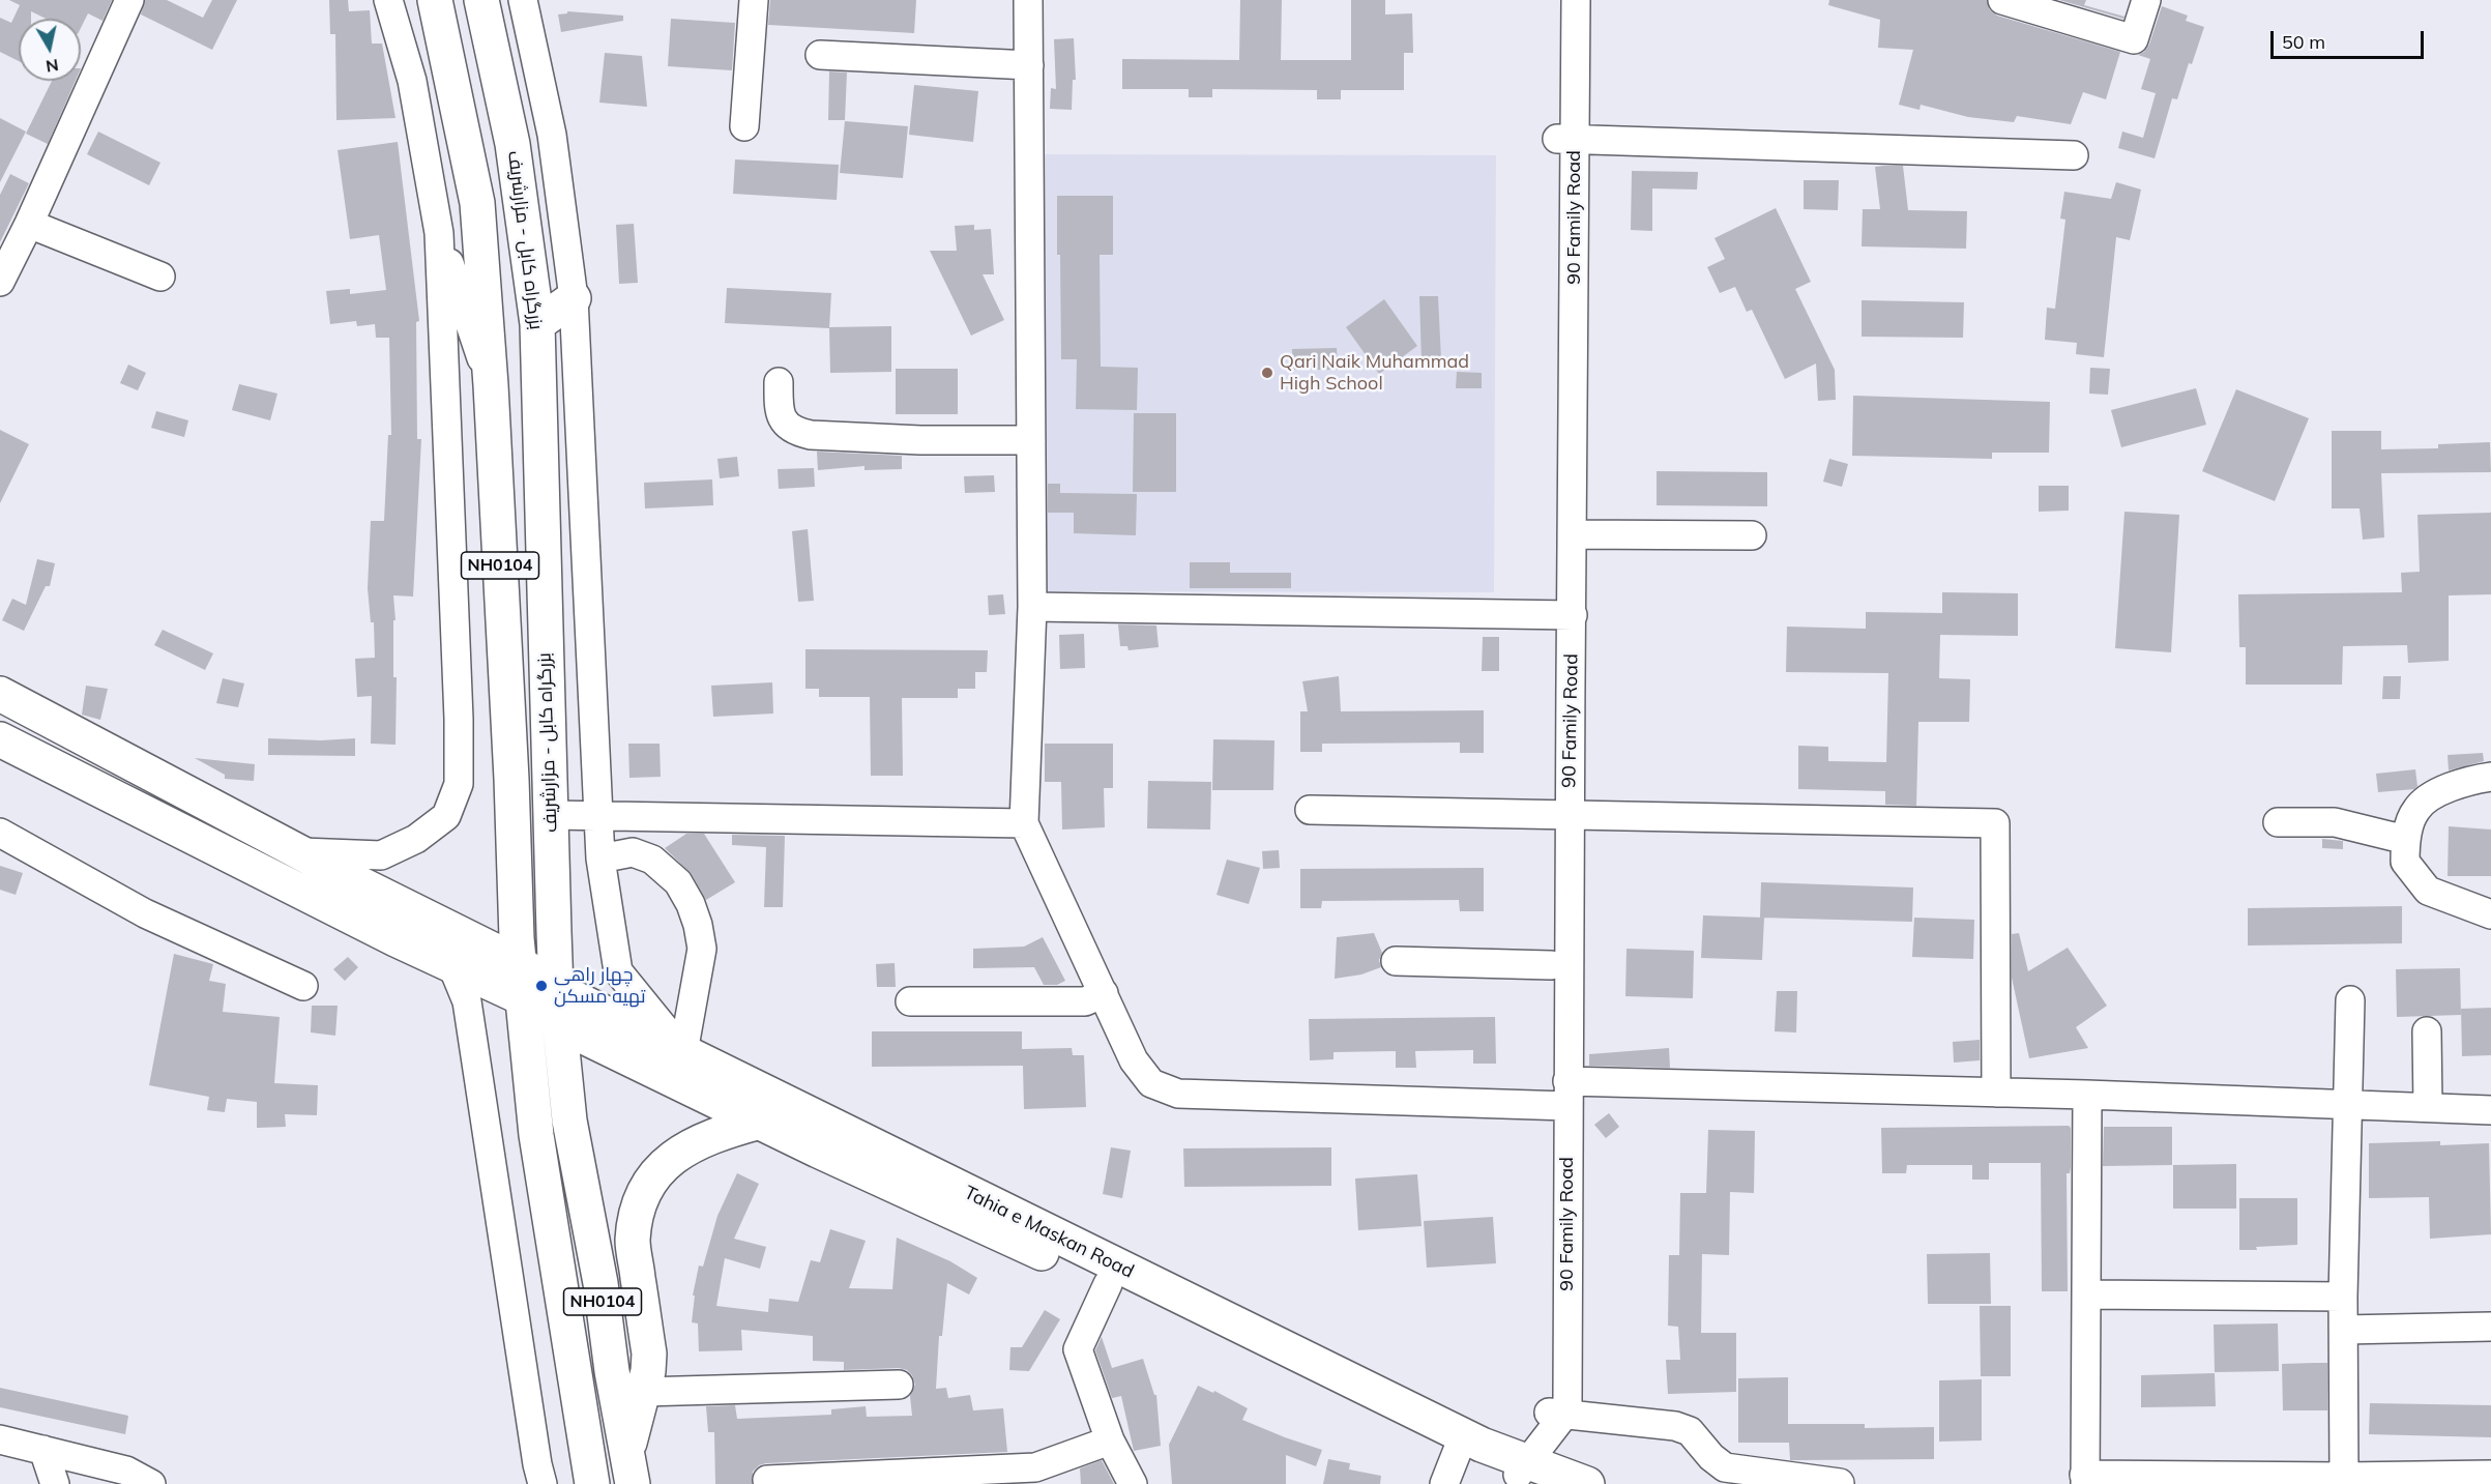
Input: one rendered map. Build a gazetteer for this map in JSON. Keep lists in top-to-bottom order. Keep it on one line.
{"streets":{"main road":["بزرگراه کابل - مزارشریف","NH0104","Tahia e Maskan Road"],"street":["90 Family Road"]},"crossings":[["90 Family Road","Tahia e Maskan Road"],["بزرگراه کابل - مزارشریف","Tahia e Maskan Road"]],"places":["Qari Naik Muhammad High School","چهار راهی تهیه مسکن"],"scale_bar":"50 m","north":"bottom"}
